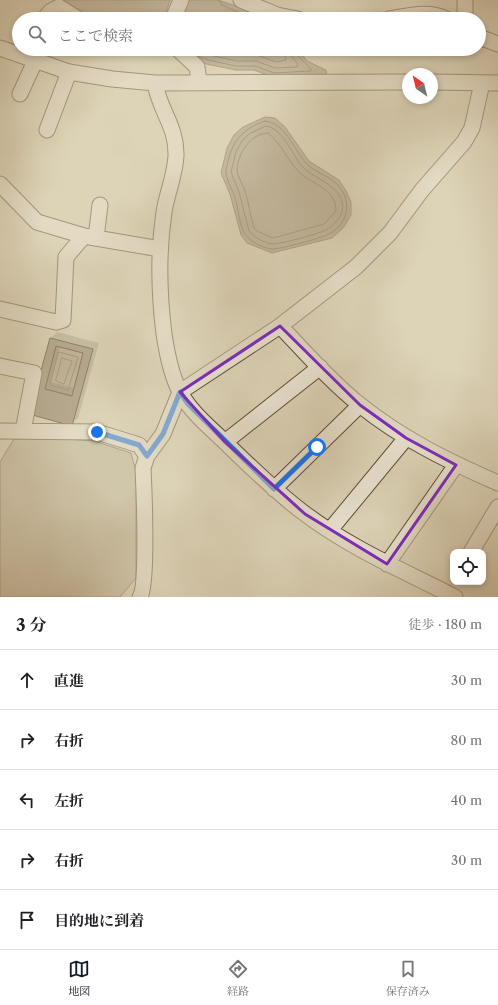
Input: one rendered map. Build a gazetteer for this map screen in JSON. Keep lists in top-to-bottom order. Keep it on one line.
{"north":"top left","page":{"search":"ここで検索","heading":["3 分","徒歩 · 180 m"],"list":[["直進","30 m"],["右折","80 m"],["左折","40 m"],["右折","30 m"],"目的地に到着"],"nav":["地図","経路","保存済み"]}}
